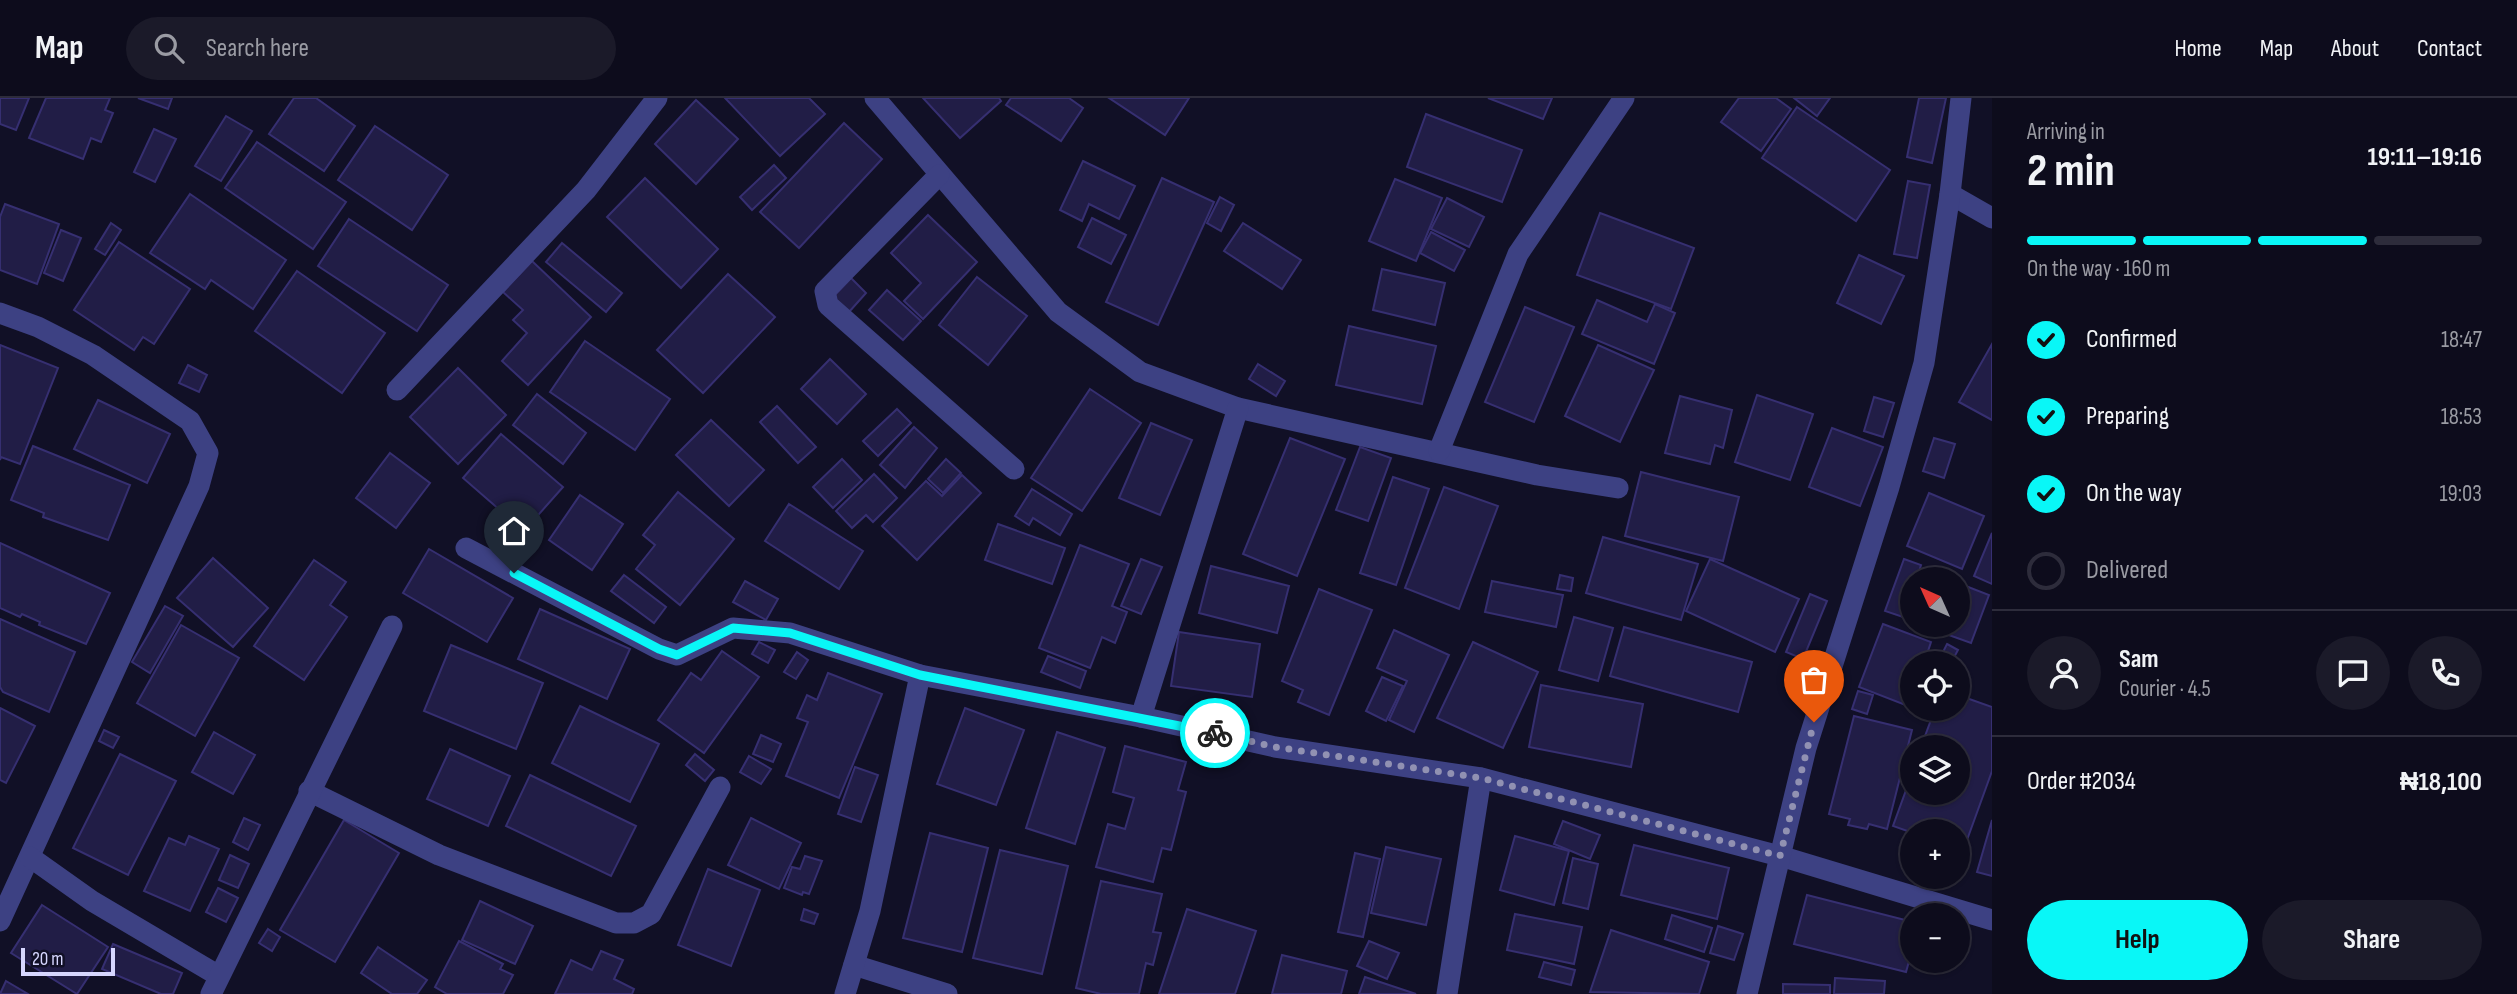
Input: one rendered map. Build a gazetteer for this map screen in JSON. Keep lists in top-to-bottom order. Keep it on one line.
{"scale_bar":"20 m","north":"top left","page":{"header":"Map","search":"Search here","nav":["Home","Map","About","Contact"],"heading":["2 min","Arriving in","19:11–19:16"],"panel":["Sam","Courier · 4.5","Order #2034","₦18,100"],"bar":"On the way · 160 m","list":[["Confirmed","18:47"],["Preparing","18:53"],["On the way","19:03"],"Delivered"],"map_buttons":["+","−"],"buttons":["Help","Share"],"scale":"20 m"}}
